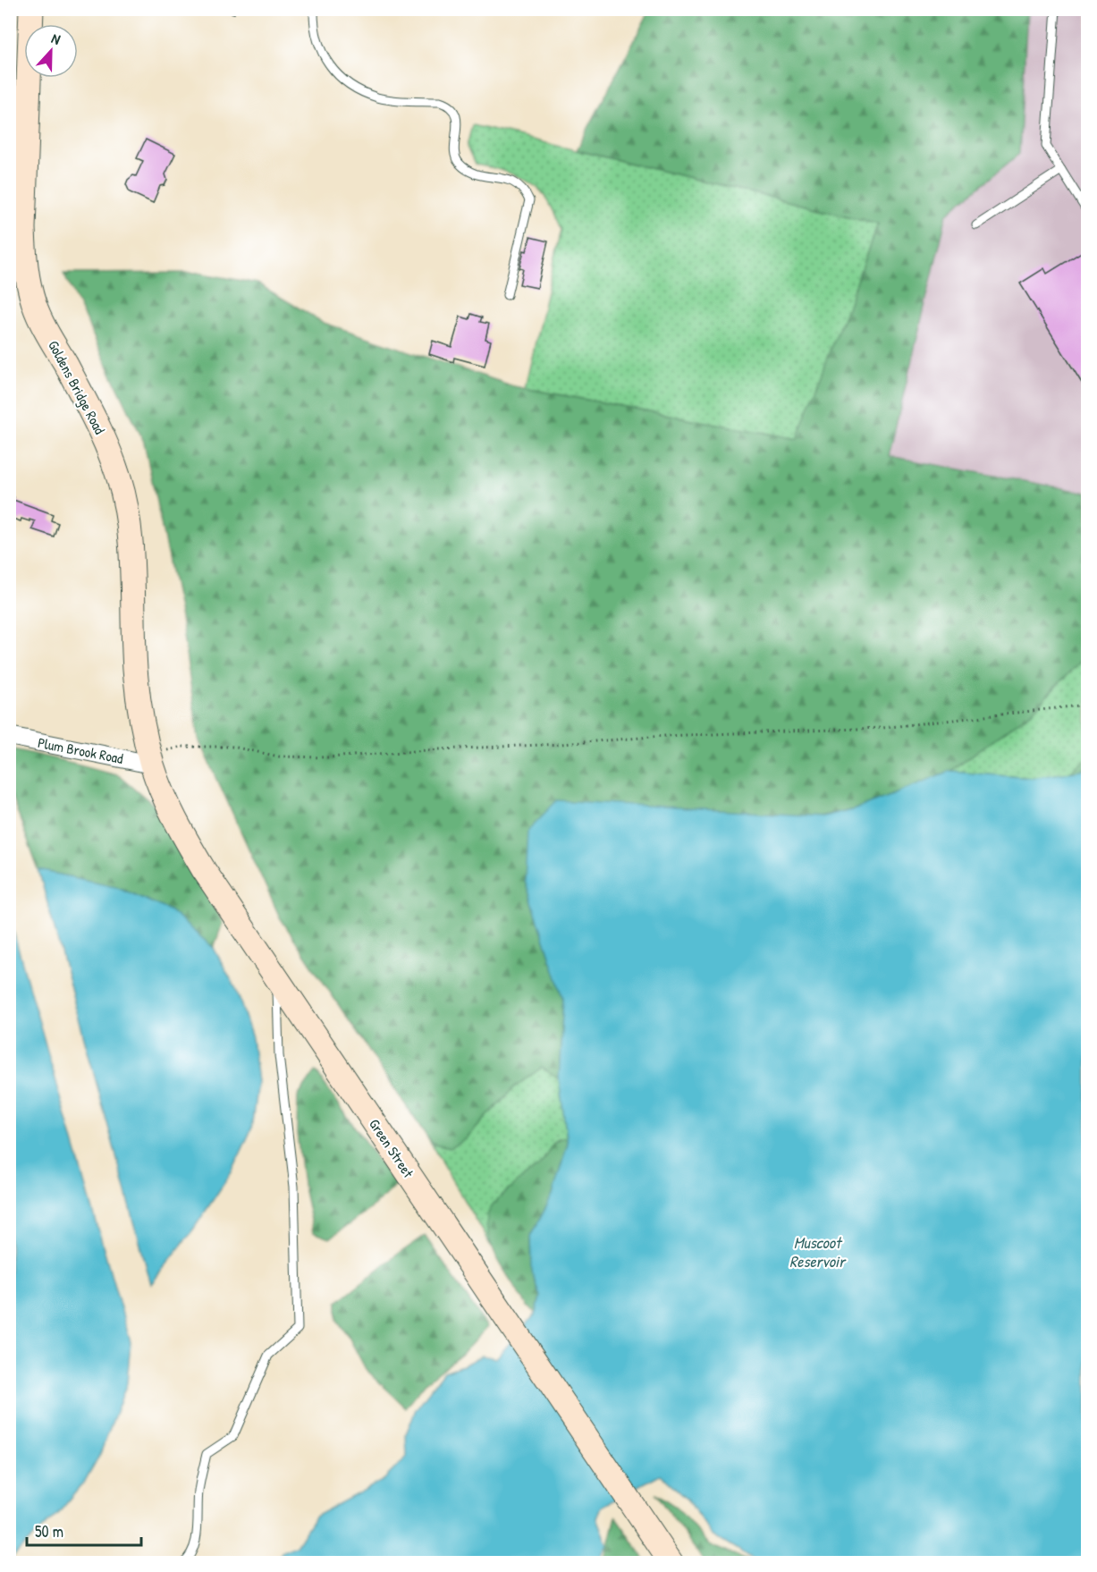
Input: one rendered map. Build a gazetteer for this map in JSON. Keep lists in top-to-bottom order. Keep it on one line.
{"streets":{"main road":["Goldens Bridge Road","Green Street"],"street":["Plum Brook Road"]},"crossings":[["Goldens Bridge Road","Plum Brook Road"],["Goldens Bridge Road","Green Street"],["Plum Brook Road","Green Street"]],"water":["Muscoot Reservoir"],"scale_bar":"50 m","north":"top"}
